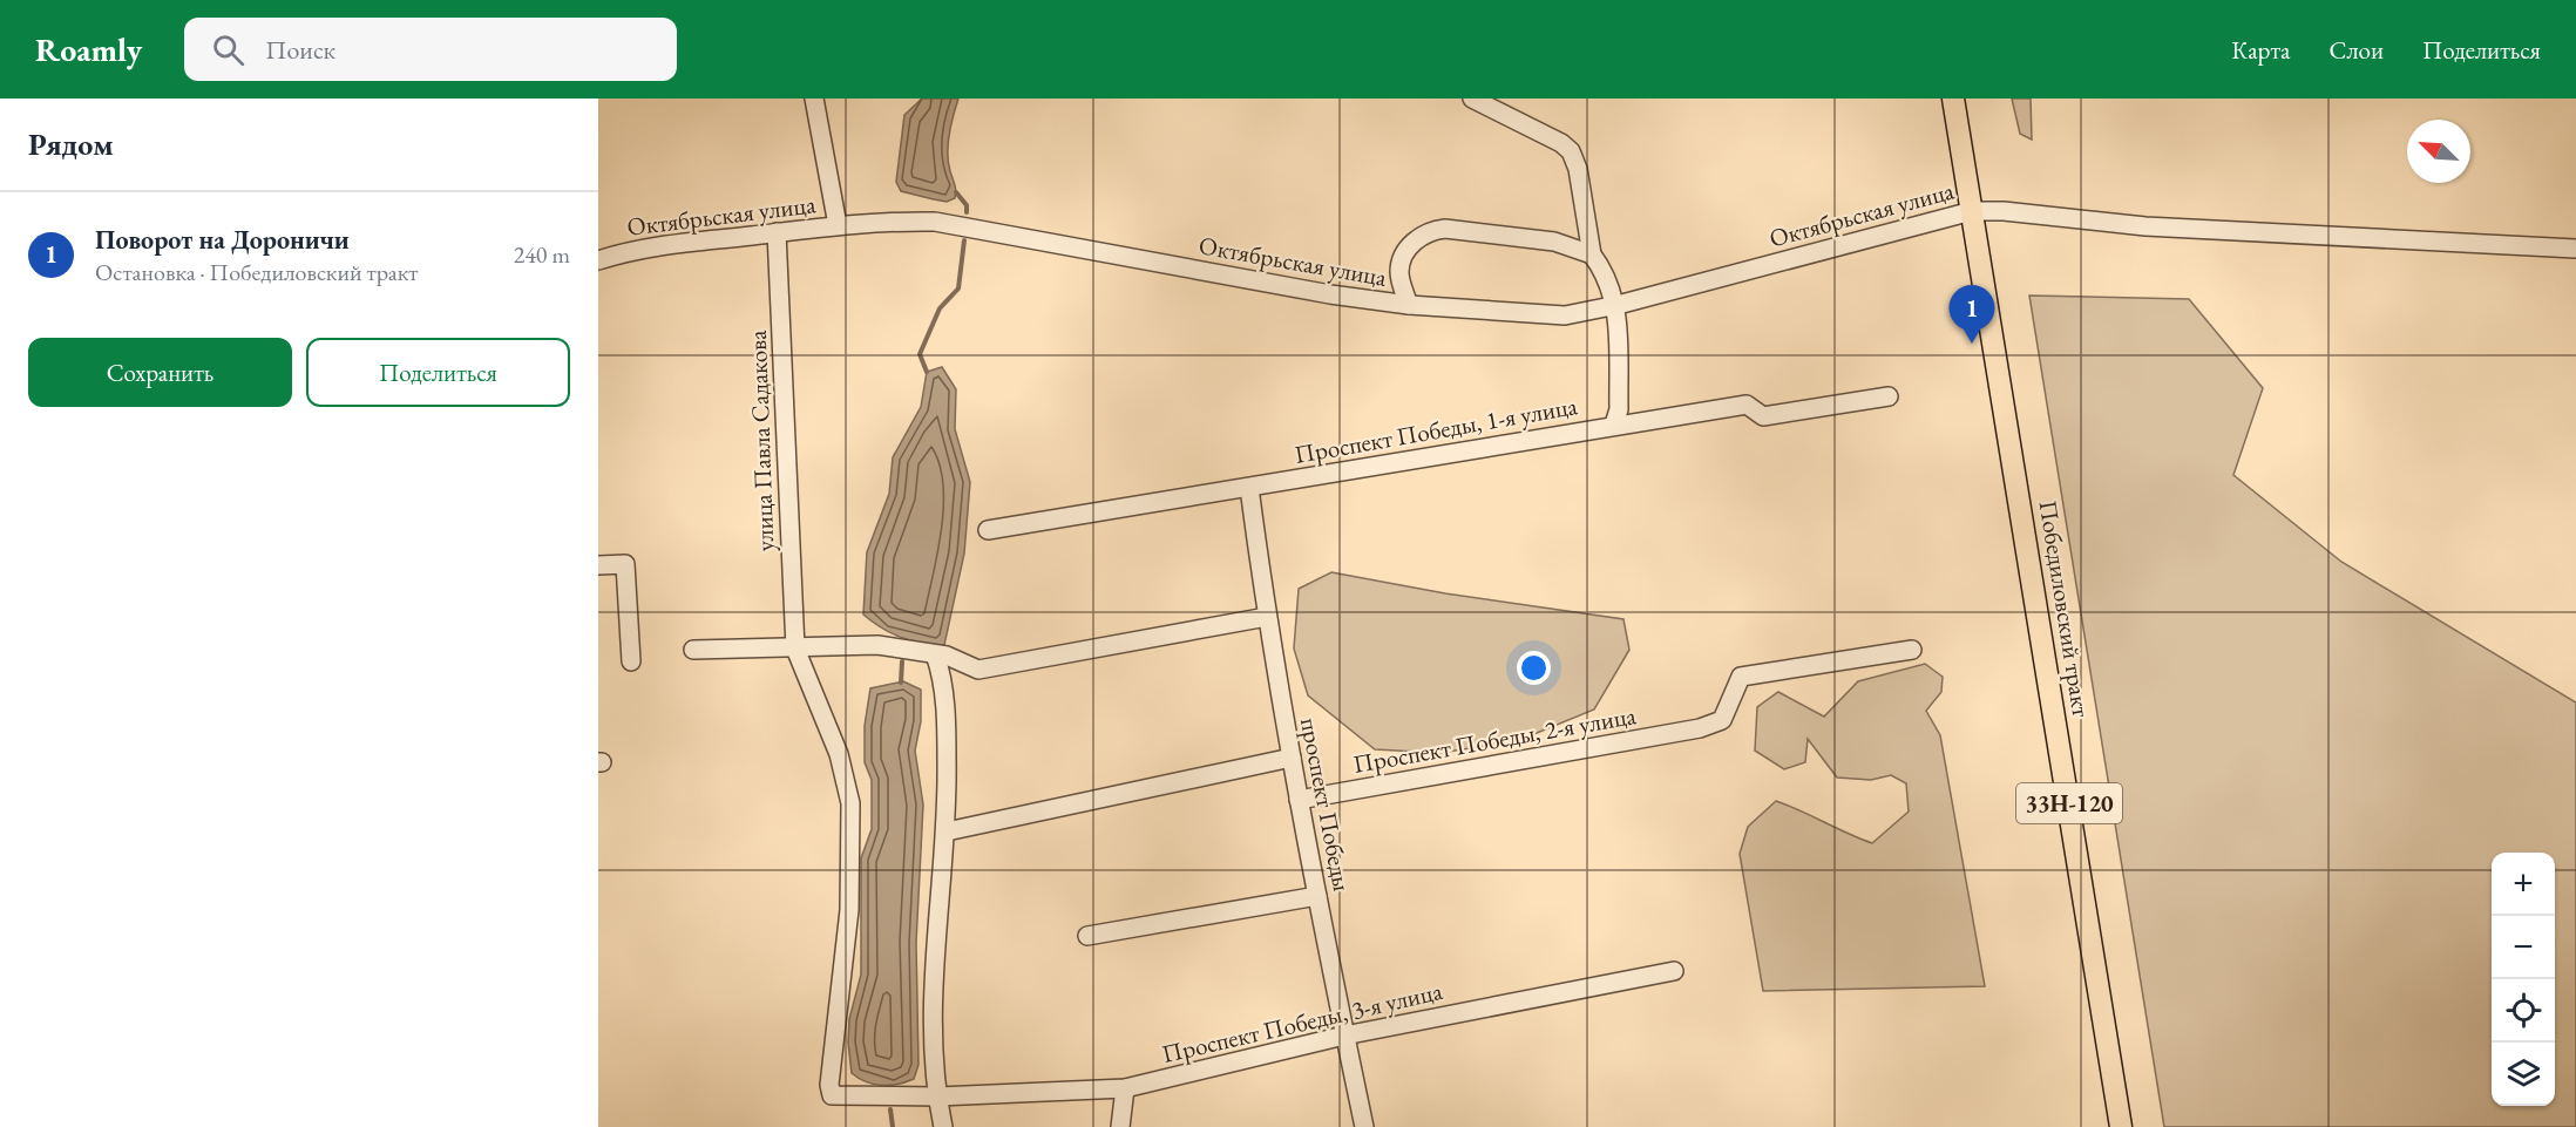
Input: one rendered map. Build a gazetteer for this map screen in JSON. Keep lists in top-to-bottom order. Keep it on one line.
{"streets":{"main road":["Победиловский тракт","33Н-120"],"street":["Октябрьская улица","Проспект Победы, 1-я улица","улица Павла Садакова","Проспект Победы, 2-я улица","проспект Победы","Проспект Победы, 3-я улица"]},"crossings":[["Октябрьская улица","улица Павла Садакова"],["Октябрьская улица","Победиловский тракт"],["Проспект Победы, 1-я улица","проспект Победы"],["улица Павла Садакова","Проспект Победы, 3-я улица"],["Проспект Победы, 2-я улица","проспект Победы"],["проспект Победы","Проспект Победы, 3-я улица"]],"north":"top left","page":{"header":"Roamly","search":"Поиск","nav":["Карта","Слои","Поделиться"],"heading":"Рядом","list":[{"mark":"1","name":"Поворот на Дороничи","note":"Остановка · Победиловский тракт","value":"240 m"}],"pins":"1","buttons":["Сохранить","Поделиться"],"map_buttons":["+","−"]}}
